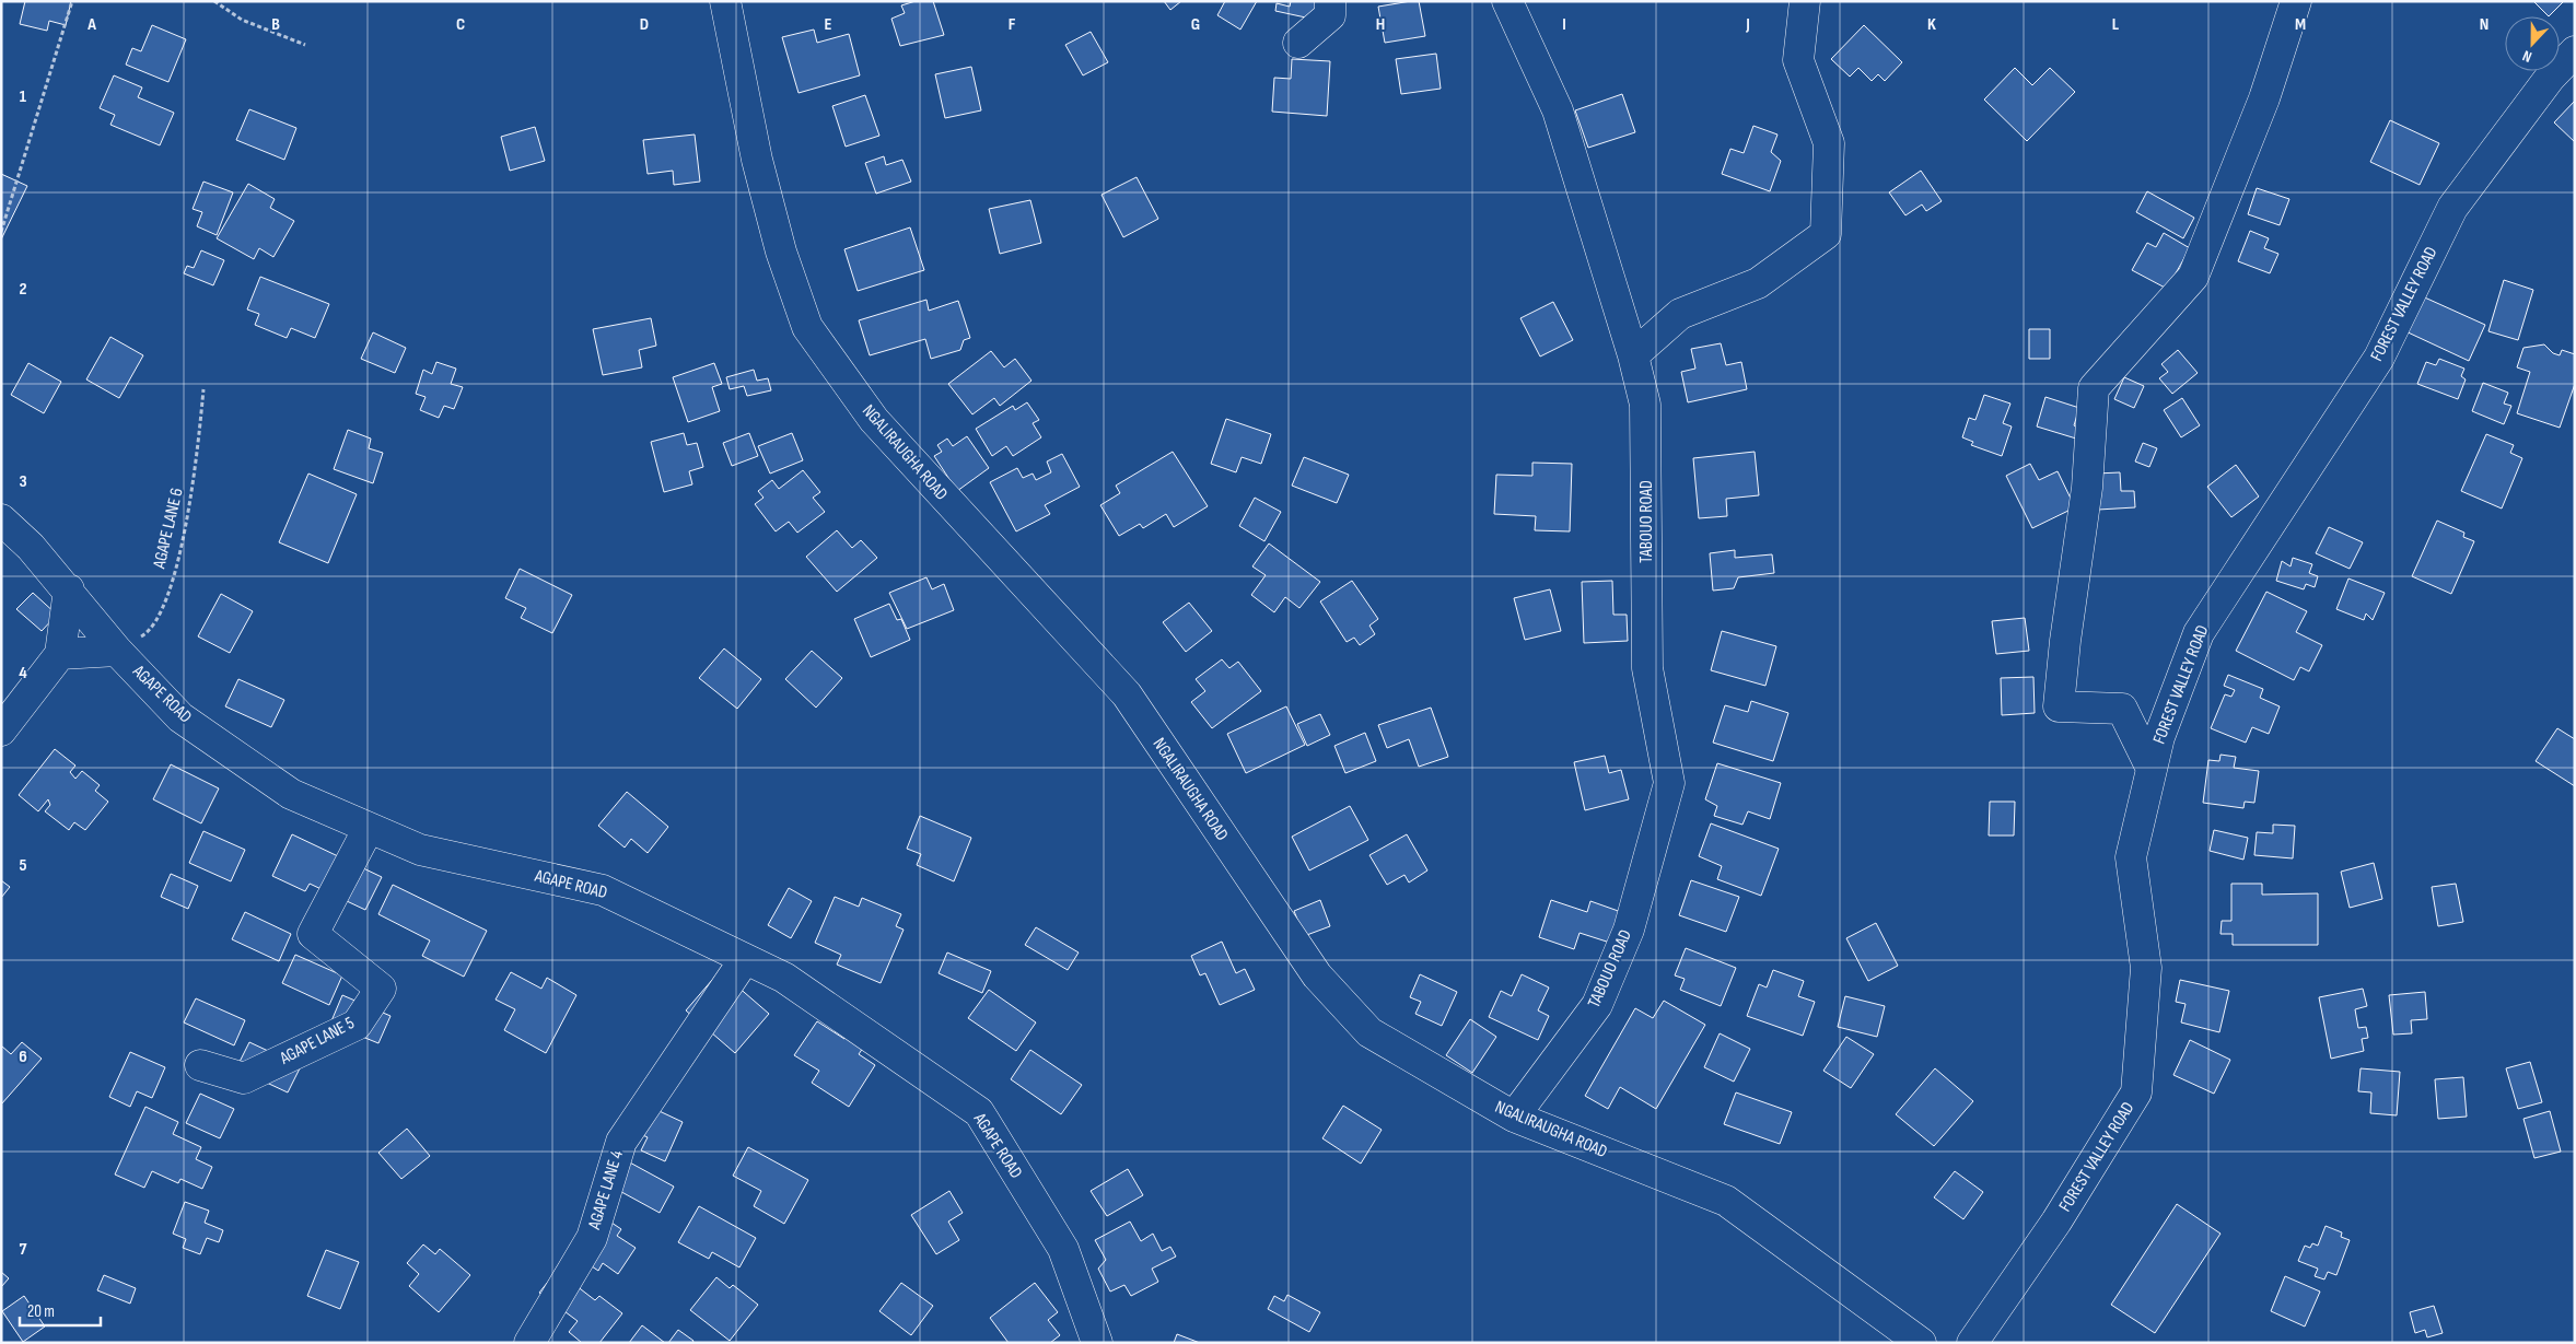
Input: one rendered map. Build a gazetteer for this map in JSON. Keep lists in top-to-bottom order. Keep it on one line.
{"streets":{"street":["FOREST VALLEY ROAD","NGALIRAUGHA ROAD","TABOUO ROAD","AGAPE ROAD","AGAPE LANE 5","AGAPE LANE 4"],"path":["AGAPE LANE 6"]},"crossings":[["NGALIRAUGHA ROAD","TABOUO ROAD"],["AGAPE LANE 6","AGAPE ROAD"],["AGAPE ROAD","AGAPE LANE 5"],["AGAPE ROAD","AGAPE LANE 4"]],"scale_bar":"20 m","north":"bottom","grid":{"columns":["A","B","C","D","E","F","G","H","I","J","K","L","M","N"],"rows":["1","2","3","4","5","6","7"]}}
